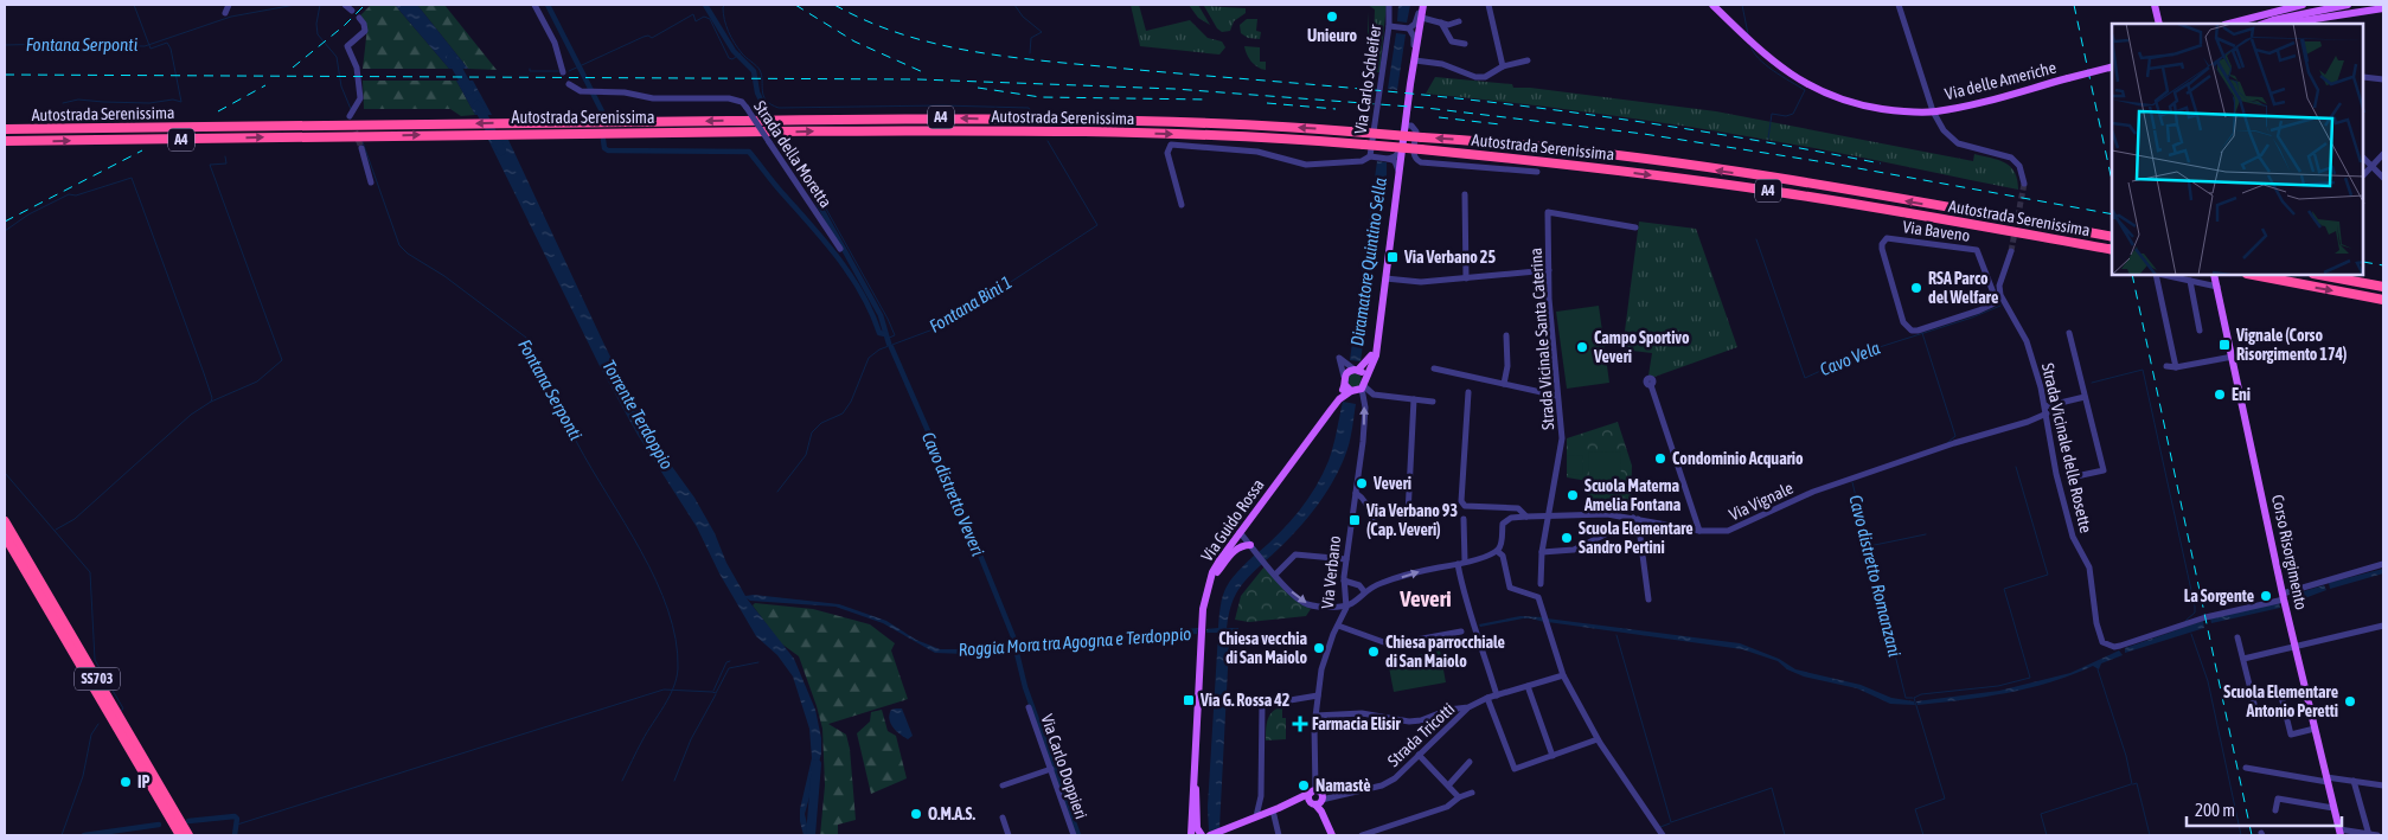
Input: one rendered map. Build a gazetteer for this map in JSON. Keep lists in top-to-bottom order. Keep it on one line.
{"streets":{"highway":["Autostrada Serenissima","A4","SS703"],"main road":["Via delle Americhe","Via Guido Rossa","Corso Risorgimento"],"street":["Via Carlo Schleifer","Strada della Moretta","Via Baveno","Strada Vicinale Santa Caterina","Strada Vicinale delle Rosette","Via Vignale","Via Verbano","Strada Tricotti","Via Carlo Doppieri"]},"crossings":[["Via Baveno","Strada Vicinale delle Rosette"],["Strada Vicinale Santa Caterina","Via Vignale"],["Strada Vicinale delle Rosette","Via Vignale"],["Strada Vicinale delle Rosette","Corso Risorgimento"]],"districts":["Veveri"],"water":["Fontana Serponti","Diramatore Quintino Sella","Fontana Bini 1","Cavo Vela","Torrente Terdoppio","Cavo distretto Veveri","Cavo distretto Romanzani","Roggia Mora tra Agogna e Terdoppio"],"places":{"other":["Unieuro","RSA Parco del Welfare","Campo Sportivo Veveri","Eni","Condominio Acquario","Veveri","Scuola Materna Amelia Fontana","Scuola Elementare Sandro Pertini","La Sorgente","Chiesa vecchia di San Maiolo","Chiesa parrocchiale di San Maiolo","Scuola Elementare Antonio Peretti","IP","Namastè","O.M.A.S."],"transit":["Via Verbano 25","Vignale (Corso Risorgimento 174)","Via Verbano 93 (Cap. Veveri)","Via G. Rossa 42"],"health":["Farmacia Elisir"]},"scale_bar":"200 m"}
